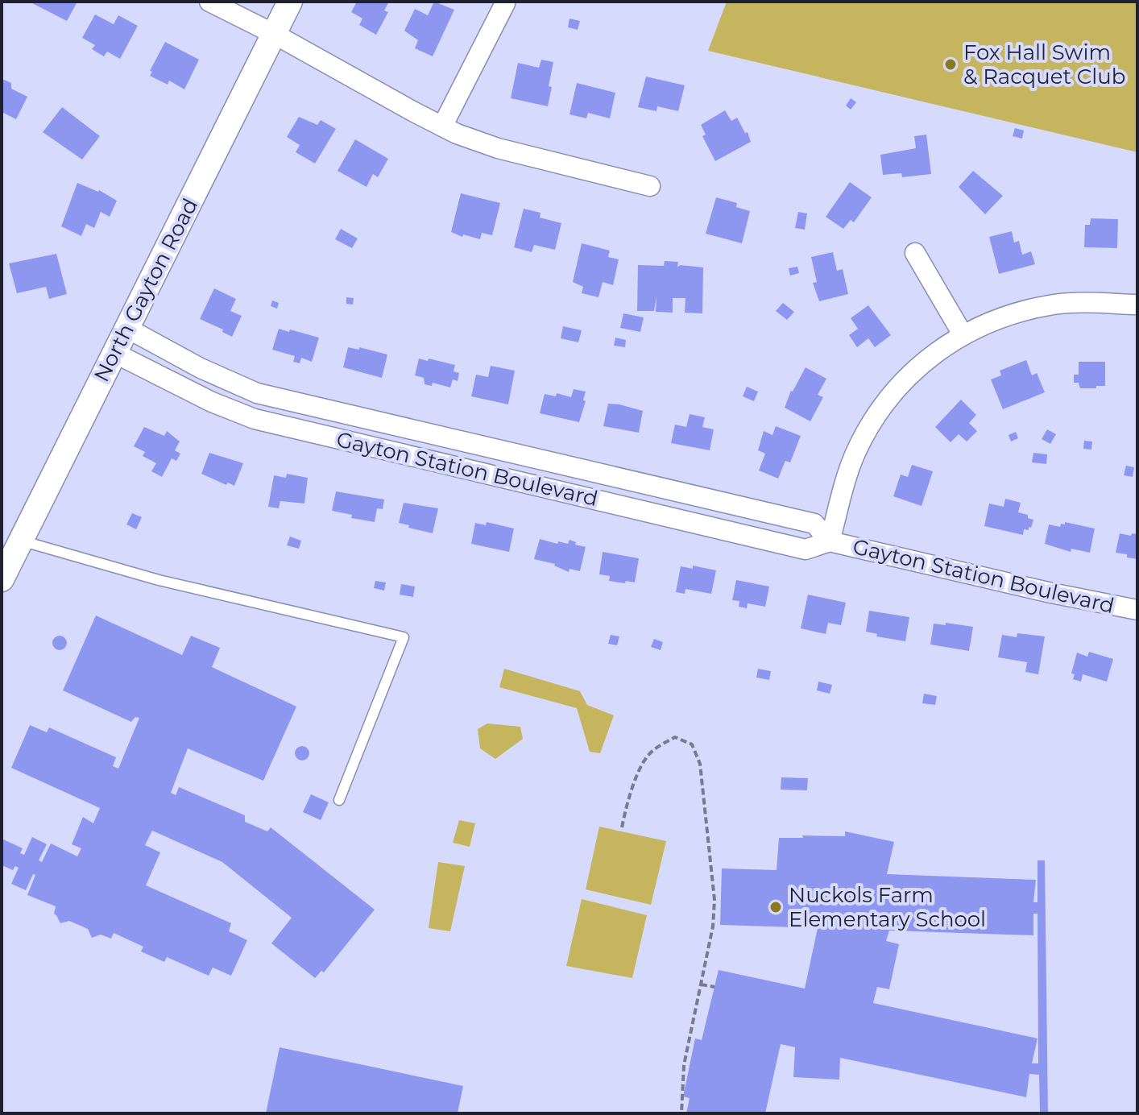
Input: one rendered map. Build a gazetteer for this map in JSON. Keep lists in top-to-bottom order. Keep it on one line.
{"streets":{"street":["North Gayton Road","Gayton Station Boulevard"]},"crossings":[["North Gayton Road","Gayton Station Boulevard"]],"places":["Fox Hall Swim & Racquet Club","Nuckols Farm Elementary School"]}
